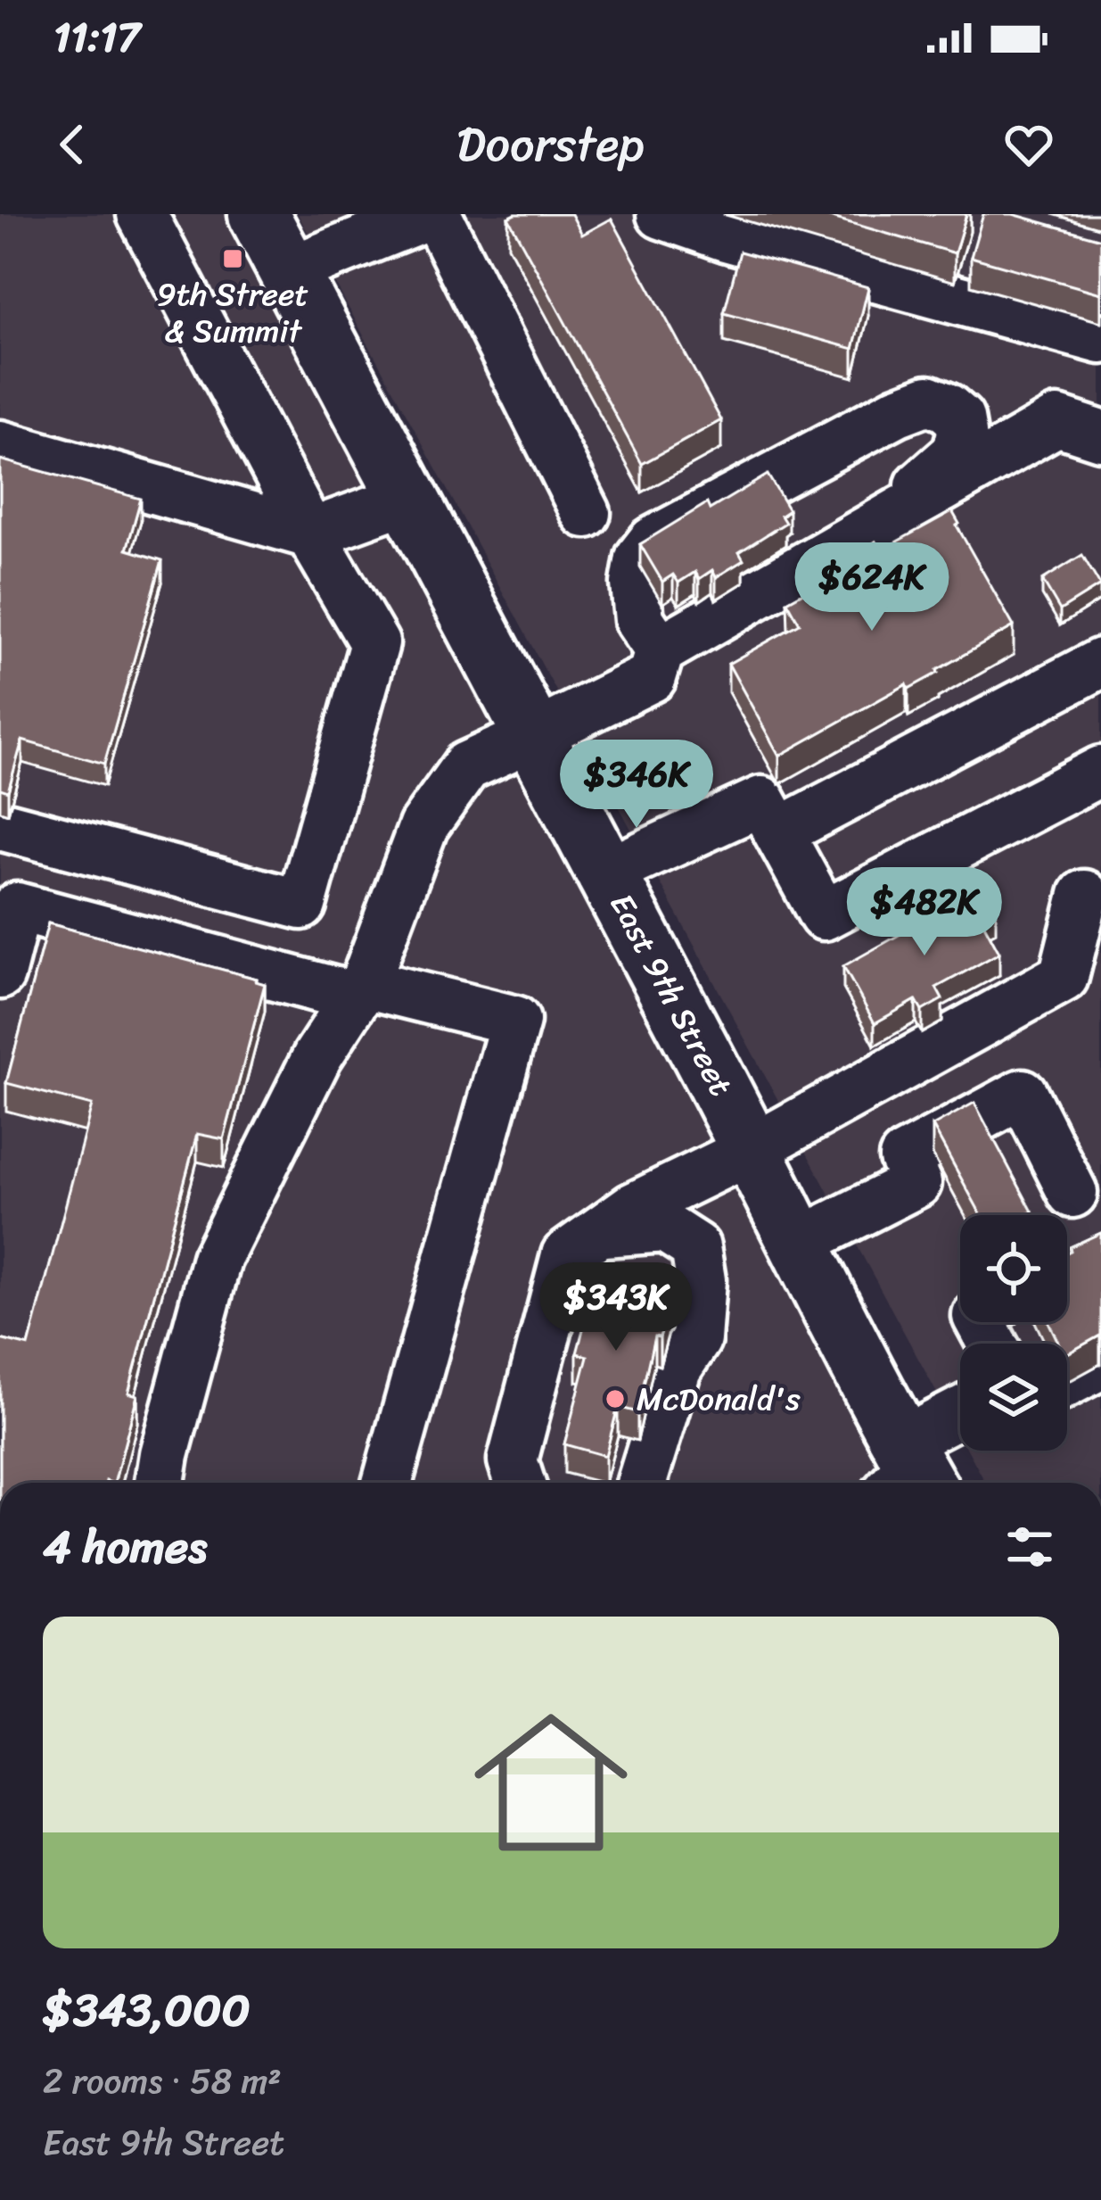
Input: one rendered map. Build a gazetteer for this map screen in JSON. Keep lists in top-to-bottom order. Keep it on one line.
{"streets":{"main road":["East 9th Street"]},"places":{"transit":["9th Street & Summit"],"other":["McDonald's"]},"page":{"status":"11:17","header":"Doorstep","price":["$624K","$346K","$482K","$343K"],"heading":"4 homes","list":[{"name":"$343,000","note":"2 rooms · 58 m² · East 9th Street"}]}}
